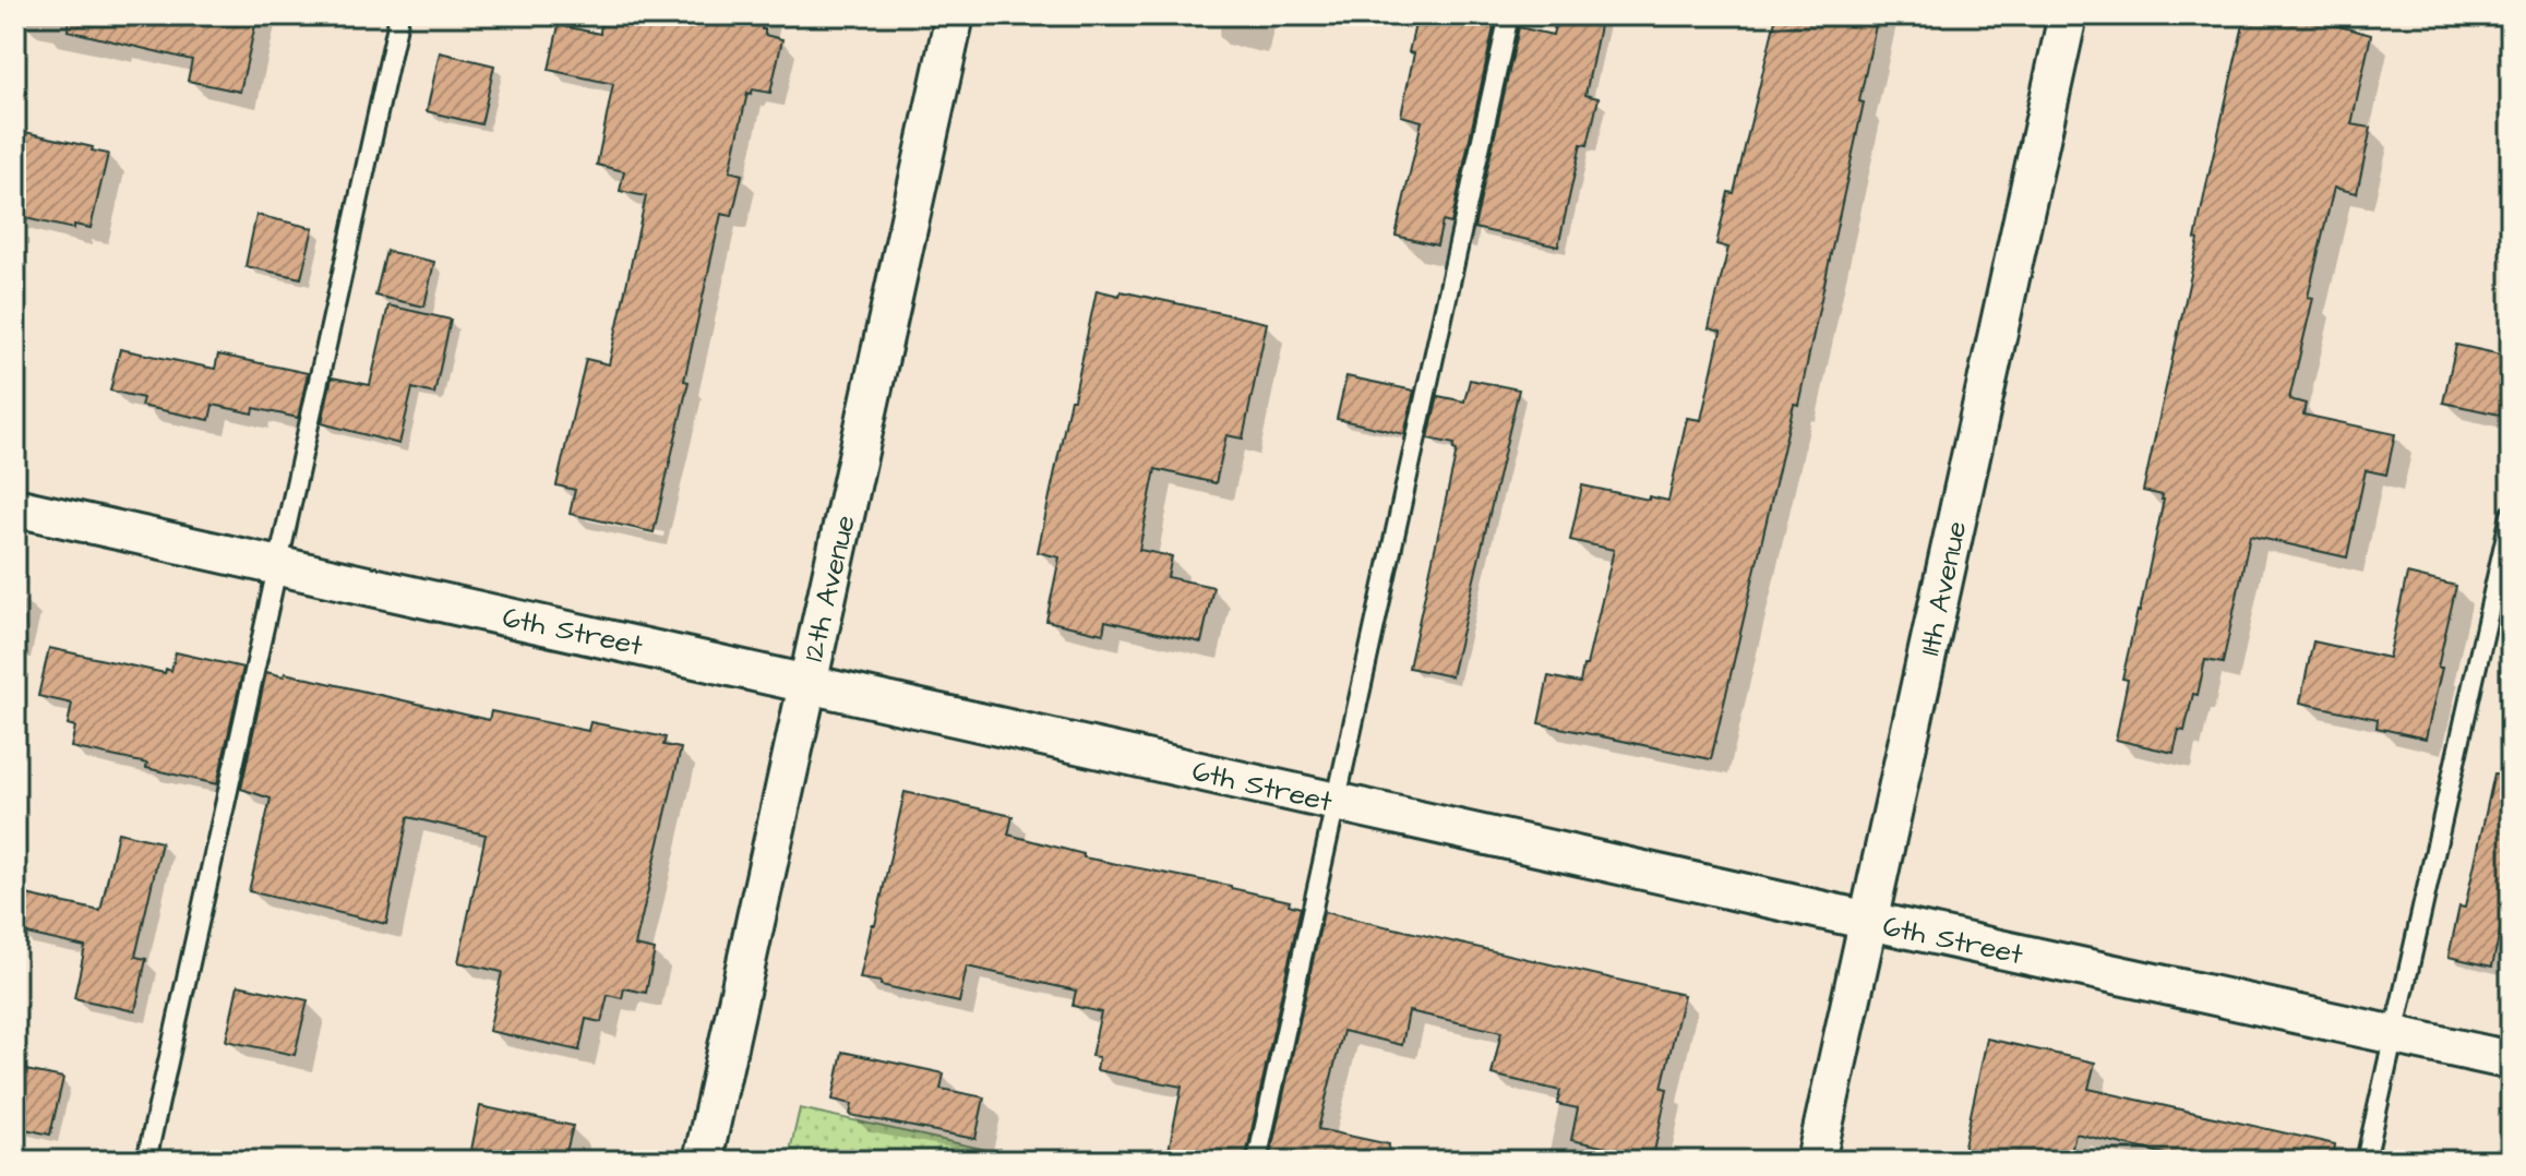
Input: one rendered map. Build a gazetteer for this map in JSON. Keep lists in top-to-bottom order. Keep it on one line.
{"streets":{"street":["12th Avenue","11th Avenue","6th Street"]},"crossings":[["12th Avenue","6th Street"],["11th Avenue","6th Street"]]}
